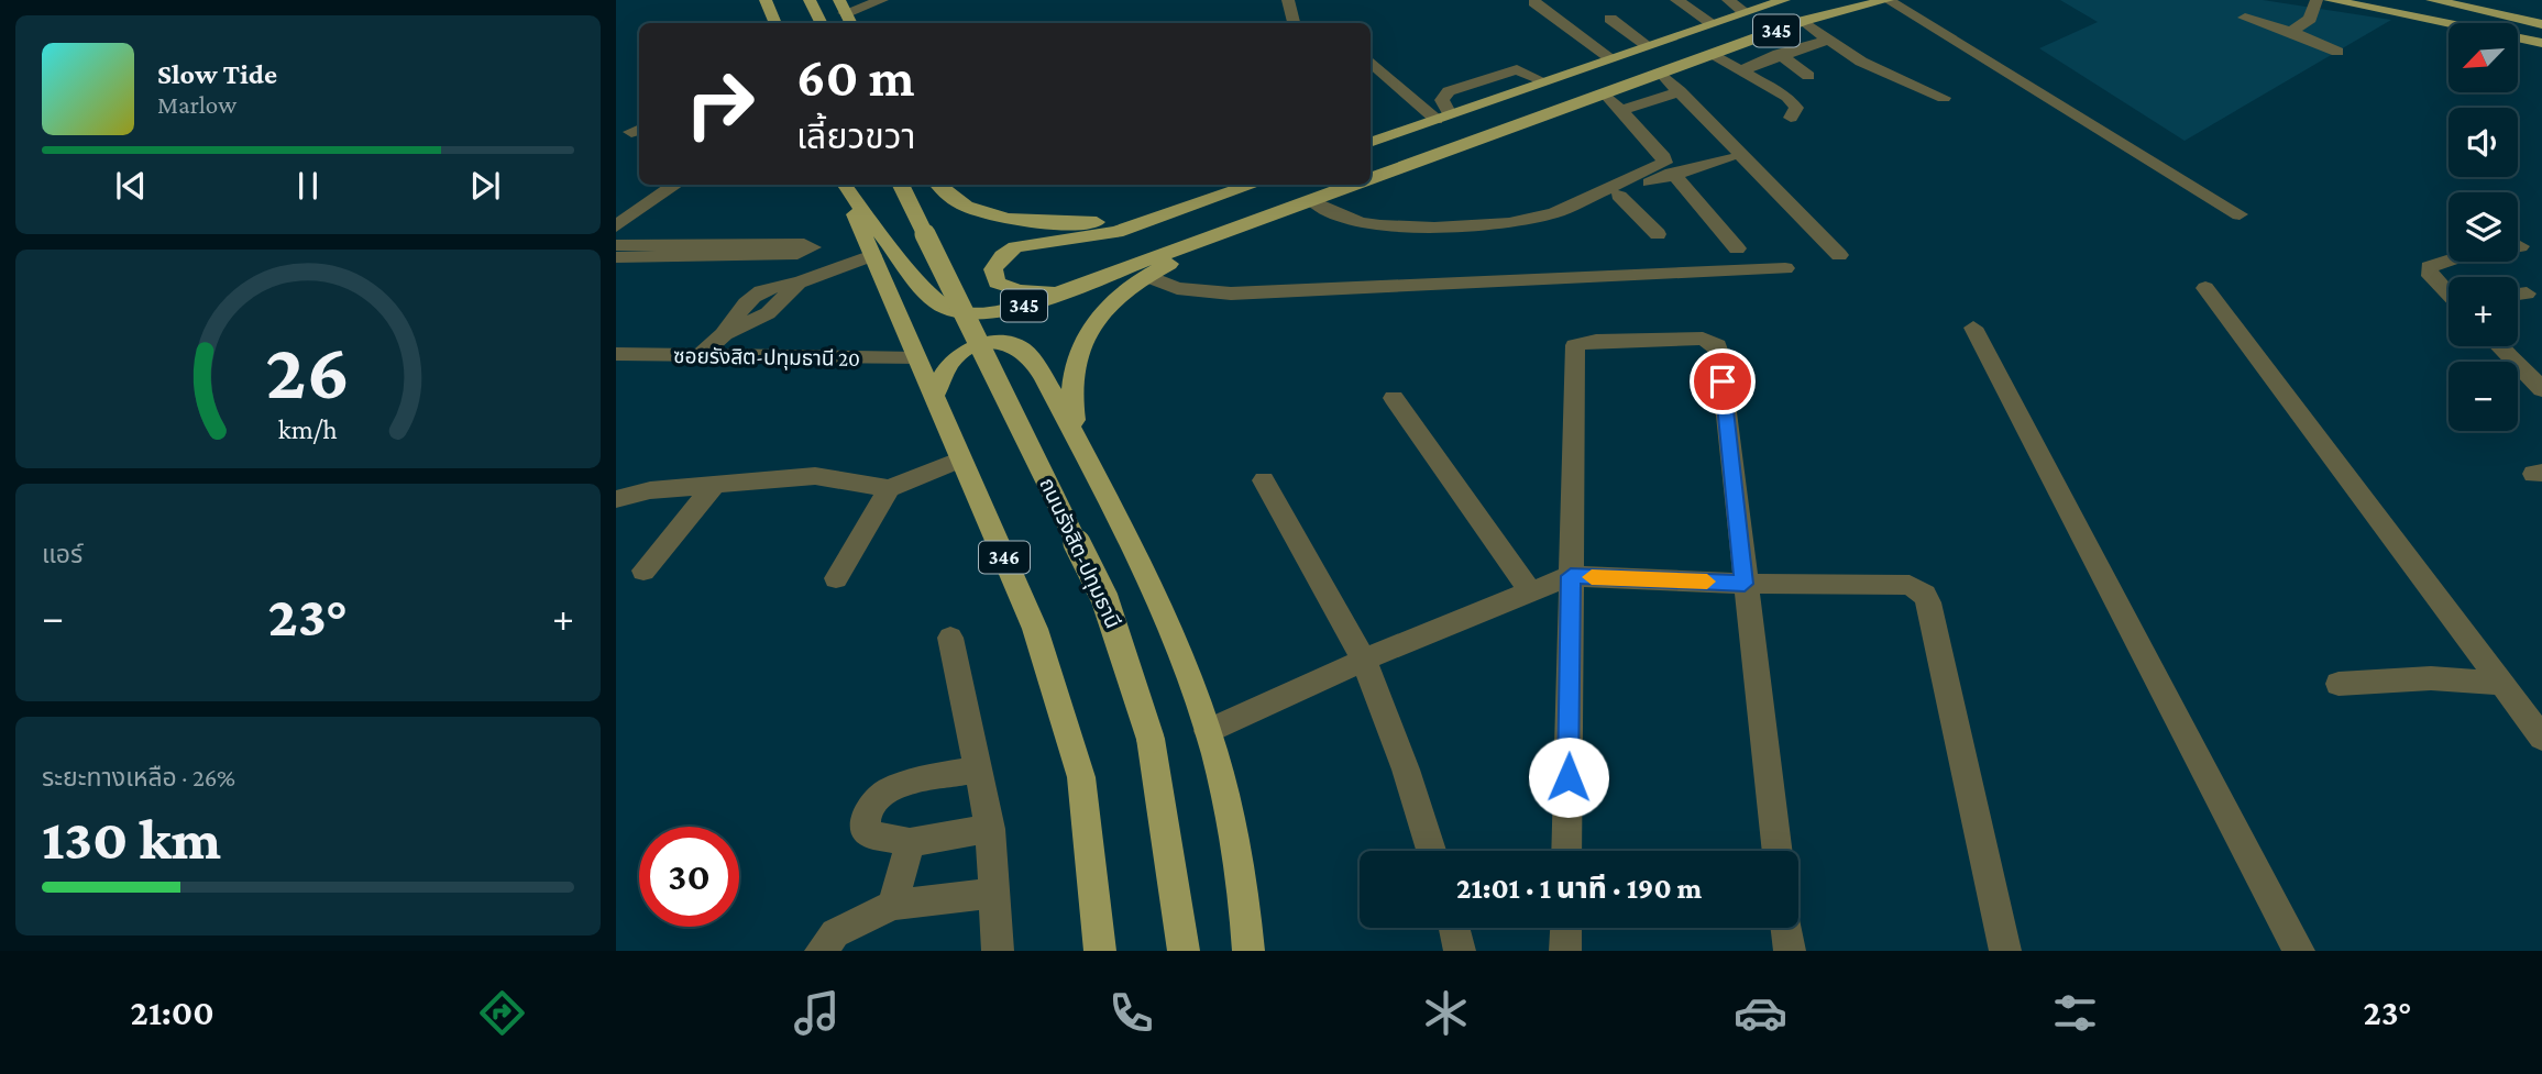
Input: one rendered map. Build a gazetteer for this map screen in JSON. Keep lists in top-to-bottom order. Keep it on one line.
{"streets":{"main road":["345","ถนนรังสิต-ปทุมธานี","346"],"street":["ซอยรังสิต-ปทุมธานี 20"]},"crossings":[["ซอยรังสิต-ปทุมธานี 20","346"]],"north":"bottom left","page":{"map_buttons":["+","−"],"turn":["60 m","เลี้ยวขวา"],"song":["Slow Tide","Marlow"],"tile":["แอร์",["ระยะทางเหลือ · 26%","130 km"]],"heat":["−","23°","+"],"limit":"30","trip":"21:01 · 1 นาที · 190 m","tabs":["21:00","23°"],"gauge":["26","km/h"]}}
